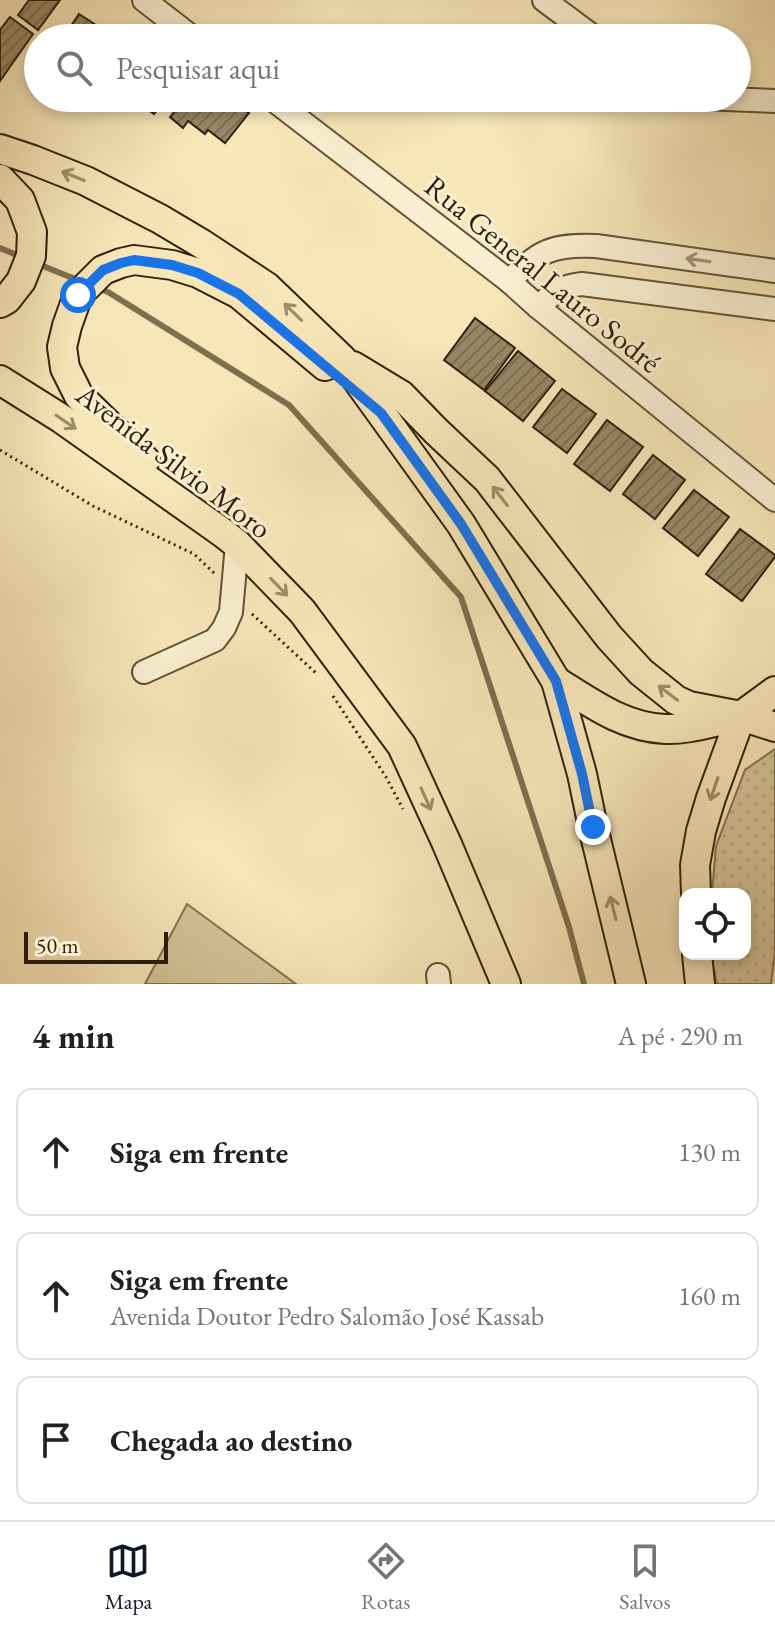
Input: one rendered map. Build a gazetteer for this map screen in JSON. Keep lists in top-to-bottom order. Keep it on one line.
{"streets":{"main road":["Avenida Silvio Moro"],"street":["Rua General Lauro Sodré"]},"scale_bar":"50 m","page":{"search":"Pesquisar aqui","scale":"50 m","heading":["4 min","A pé · 290 m"],"list":[["Siga em frente","130 m"],["Siga em frente","Avenida Doutor Pedro Salomão José Kassab","160 m"],"Chegada ao destino"],"nav":["Mapa","Rotas","Salvos"]}}
